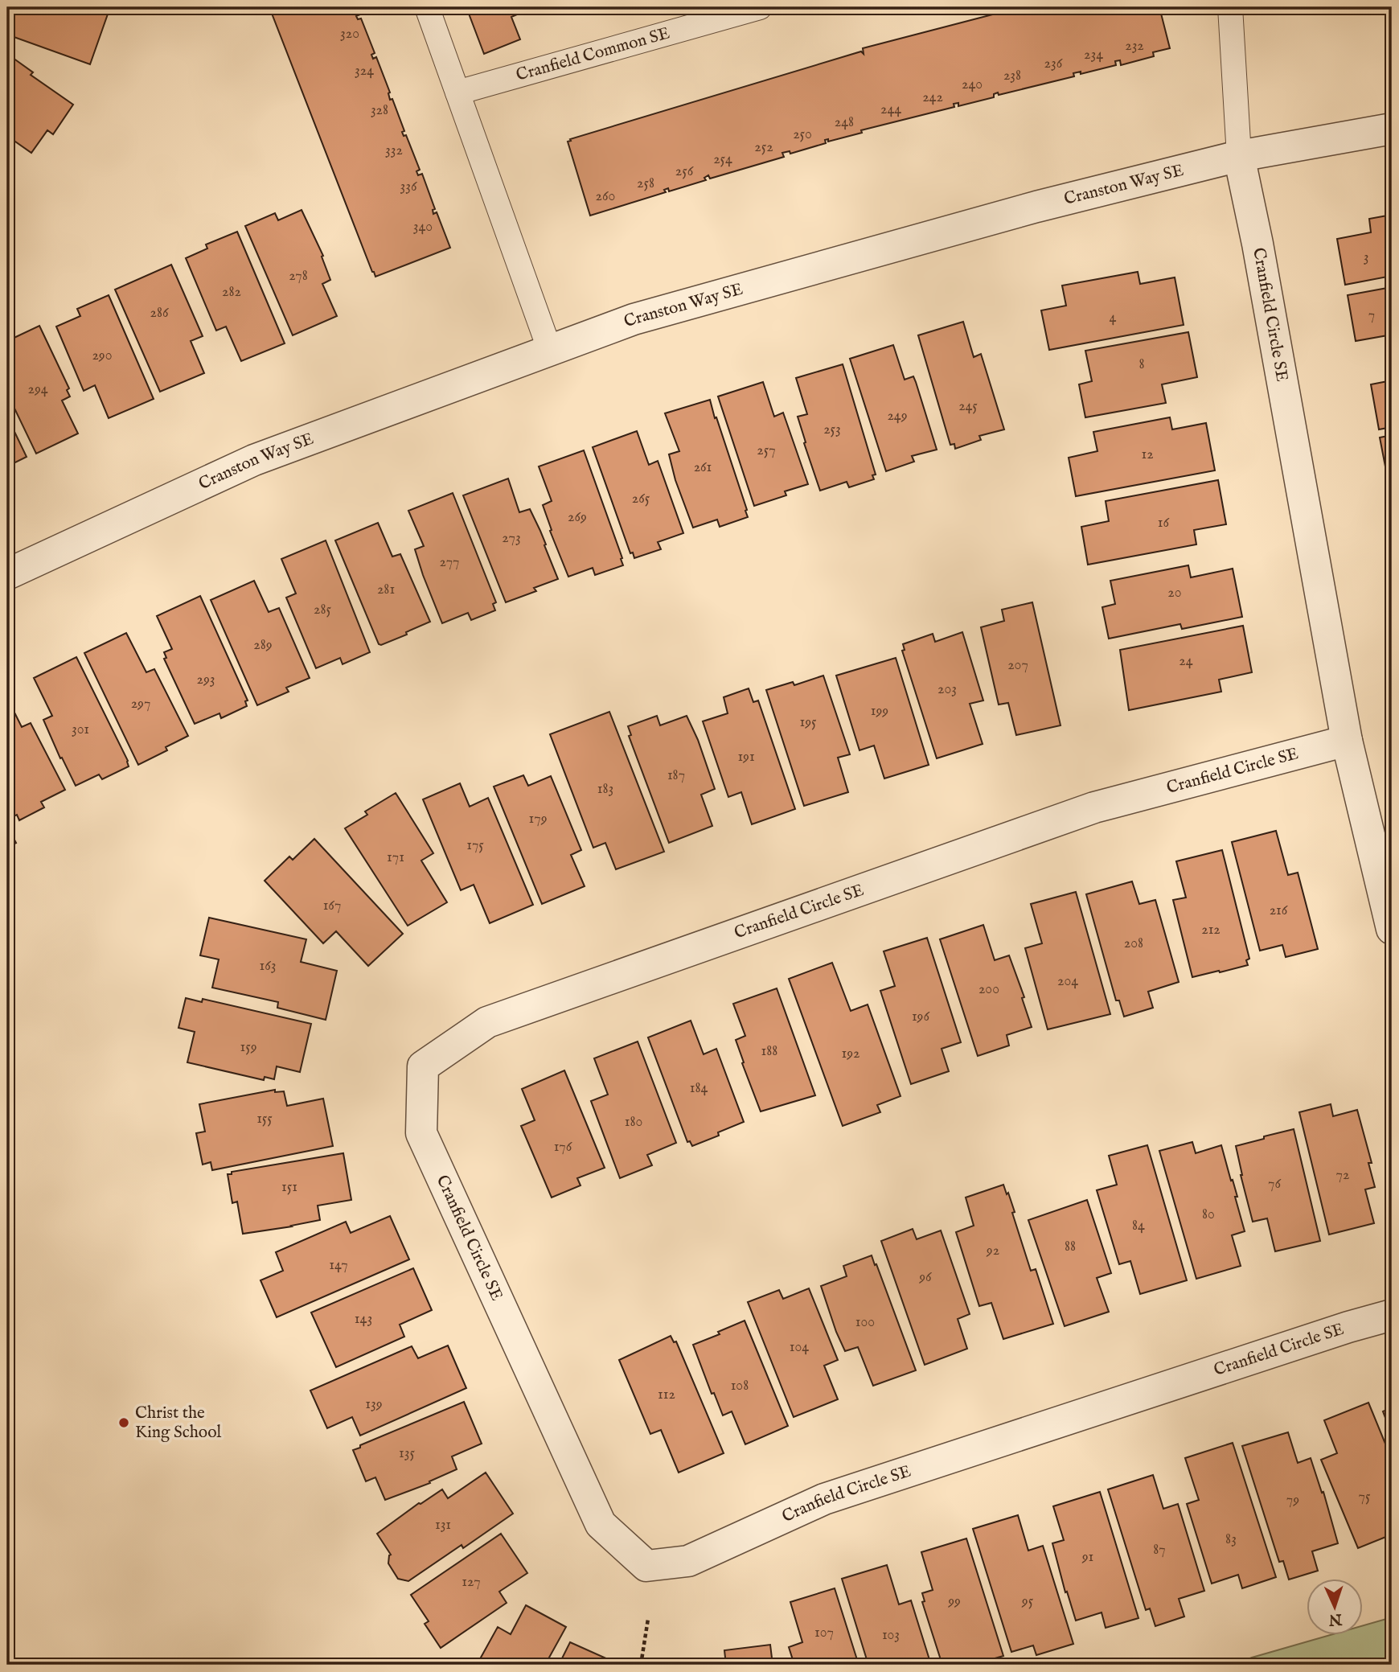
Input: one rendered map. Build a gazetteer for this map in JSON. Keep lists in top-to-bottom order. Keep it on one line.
{"streets":{"street":["Cranston Way SE","Cranfield Circle SE"],"lane":["Cranfield Common SE"]},"crossings":[["Cranston Way SE","Cranfield Circle SE"]],"places":["Christ the King School"],"house_numbers":["320","232","234","236","324","238","240","242","244","328","248","250","252","332","254","256","258","336","260","340","3","278","282","286","7","4","290","8","294","245","249","253","257","12","261","265","269","16","273","277","281","20","285","289","24","207","293","203","297","199","195","301","191","187","183","179","175","171","167","216","212","208","163","204","200","196","159","188","192","184","155","180","176","72","76","151","80","84","88","92","147","96","143","100","104","108","112","139","135","75","79","131","83","87","91","127","99","95","107","103"],"north":"bottom"}
